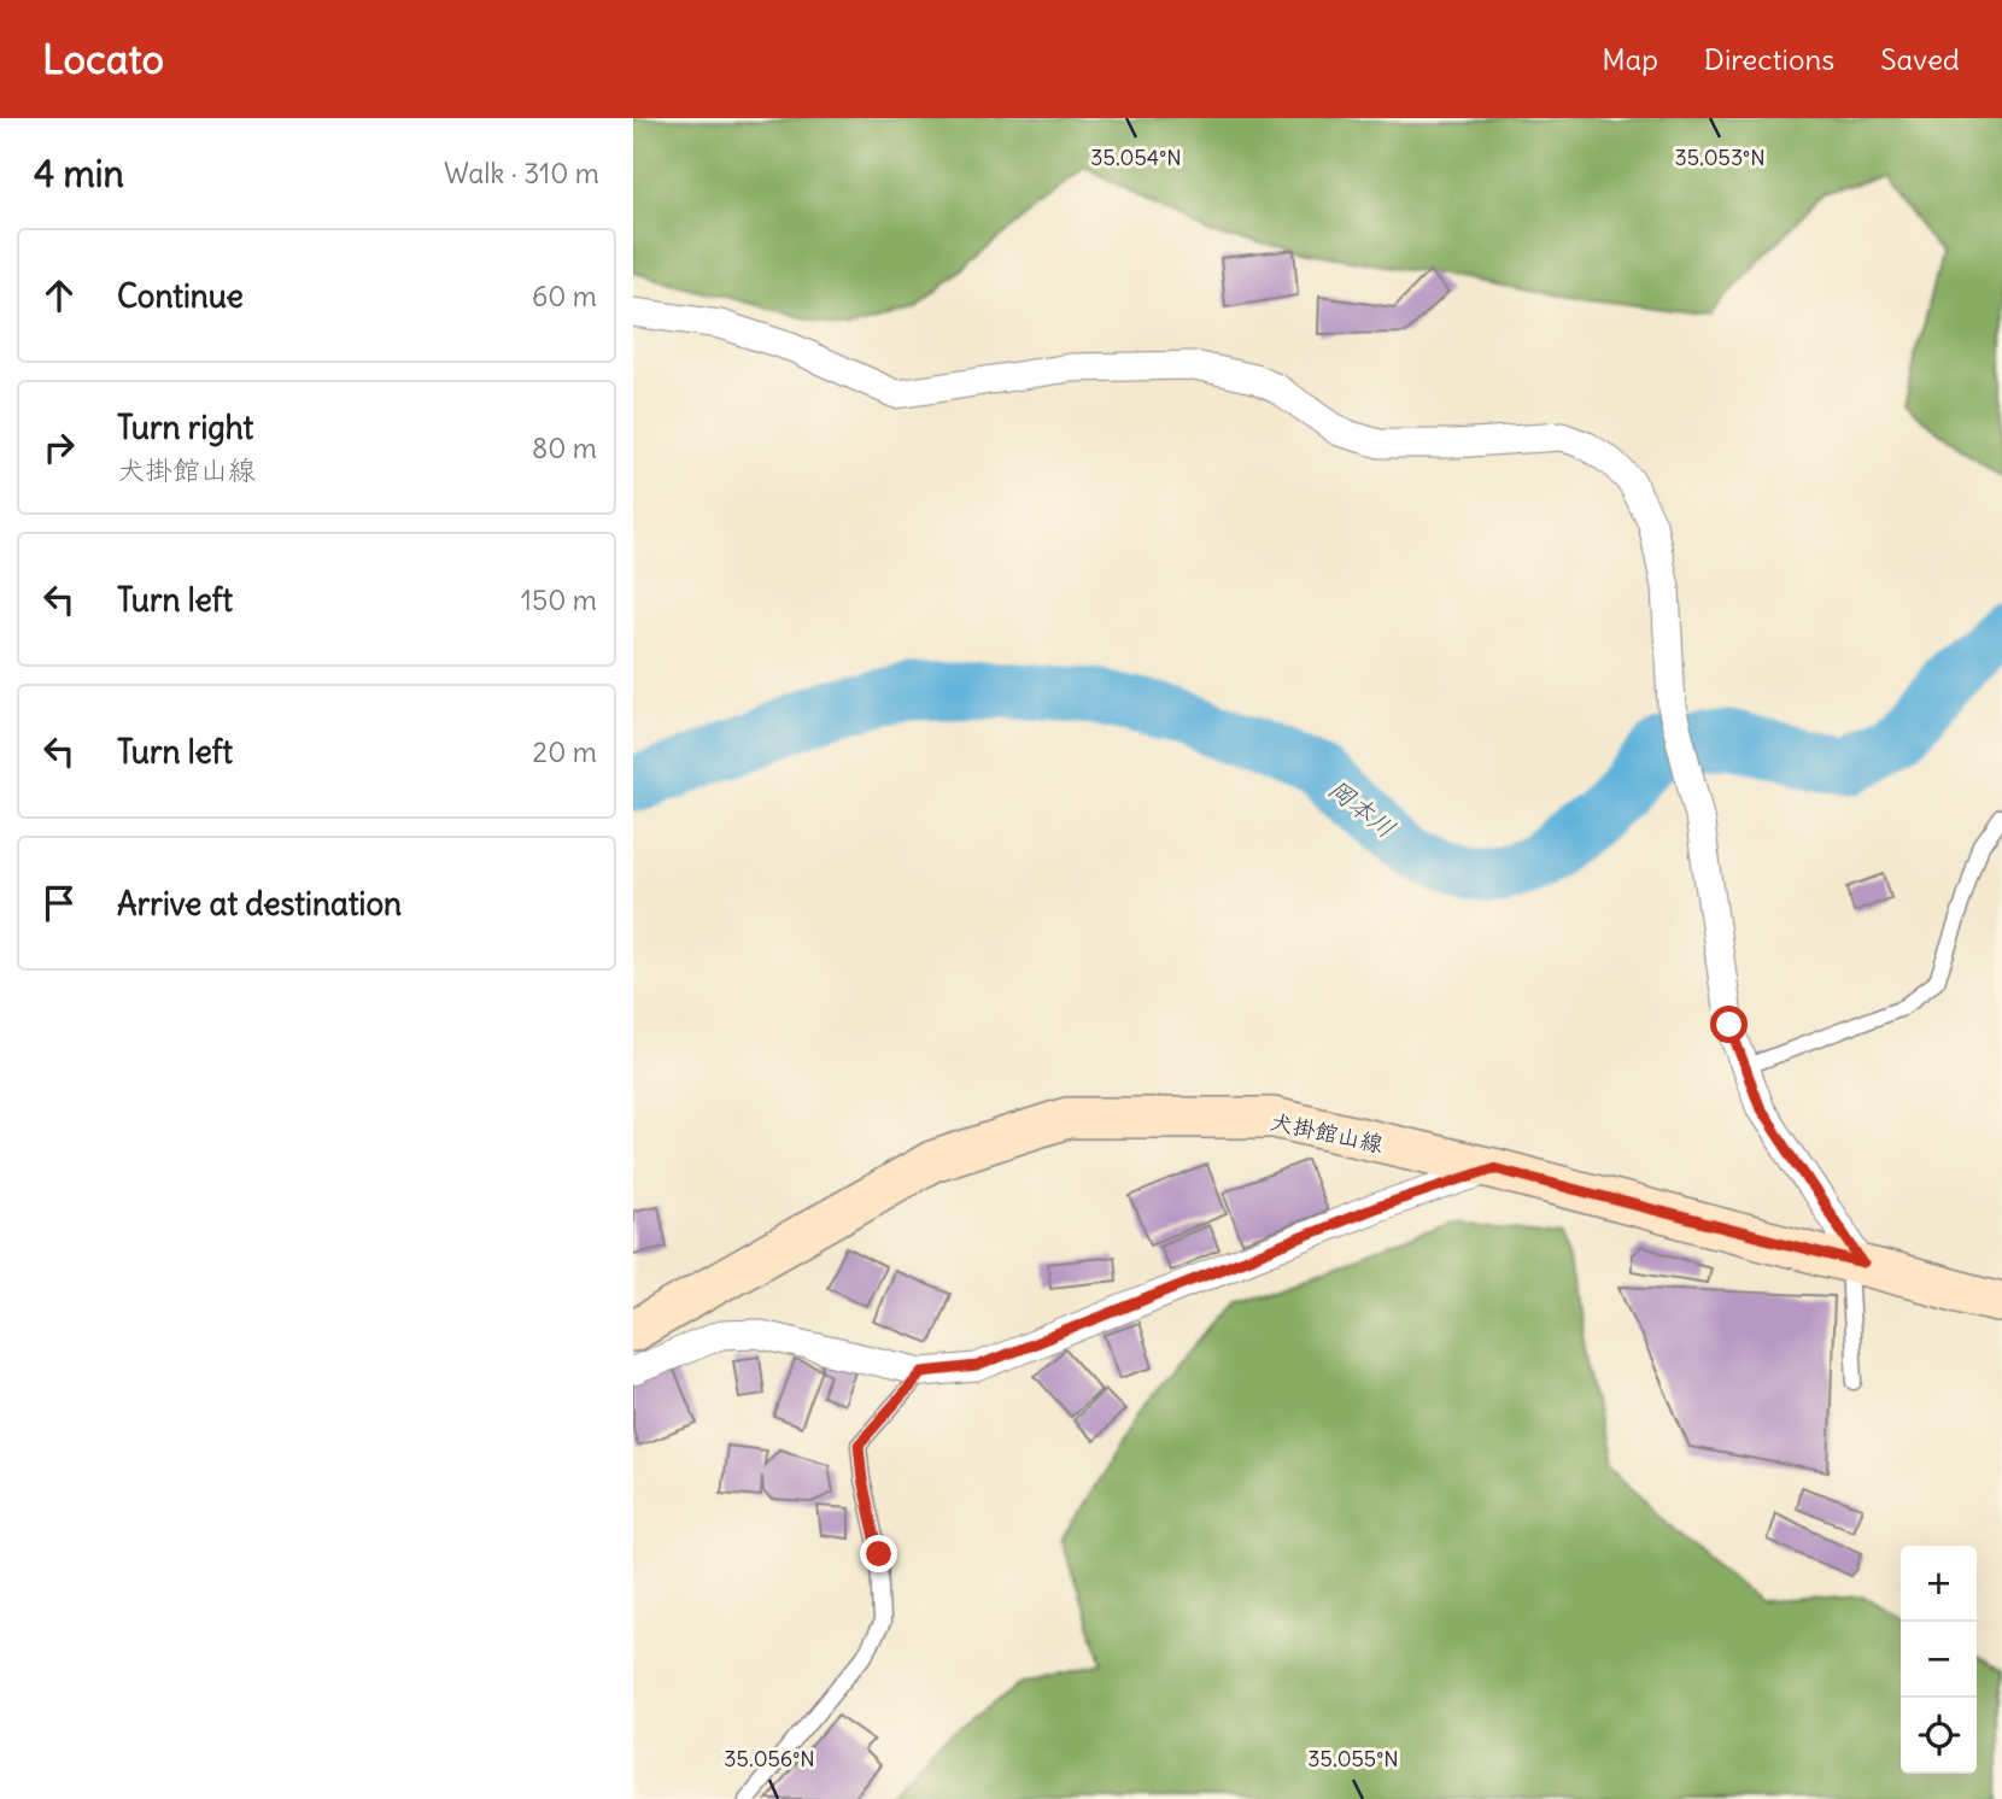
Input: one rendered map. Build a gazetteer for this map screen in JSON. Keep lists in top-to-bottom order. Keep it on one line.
{"streets":{"main road":["犬掛館山線"]},"water":["岡本川"],"page":{"header":"Locato","nav":["Map","Directions","Saved"],"heading":["4 min","Walk · 310 m"],"list":[["Continue","60 m"],["Turn right","犬掛館山線","80 m"],["Turn left","150 m"],["Turn left","20 m"],"Arrive at destination"],"map_buttons":["+","−"]},"coordinates":["35.054°N","35.053°N","35.056°N","35.055°N"]}
